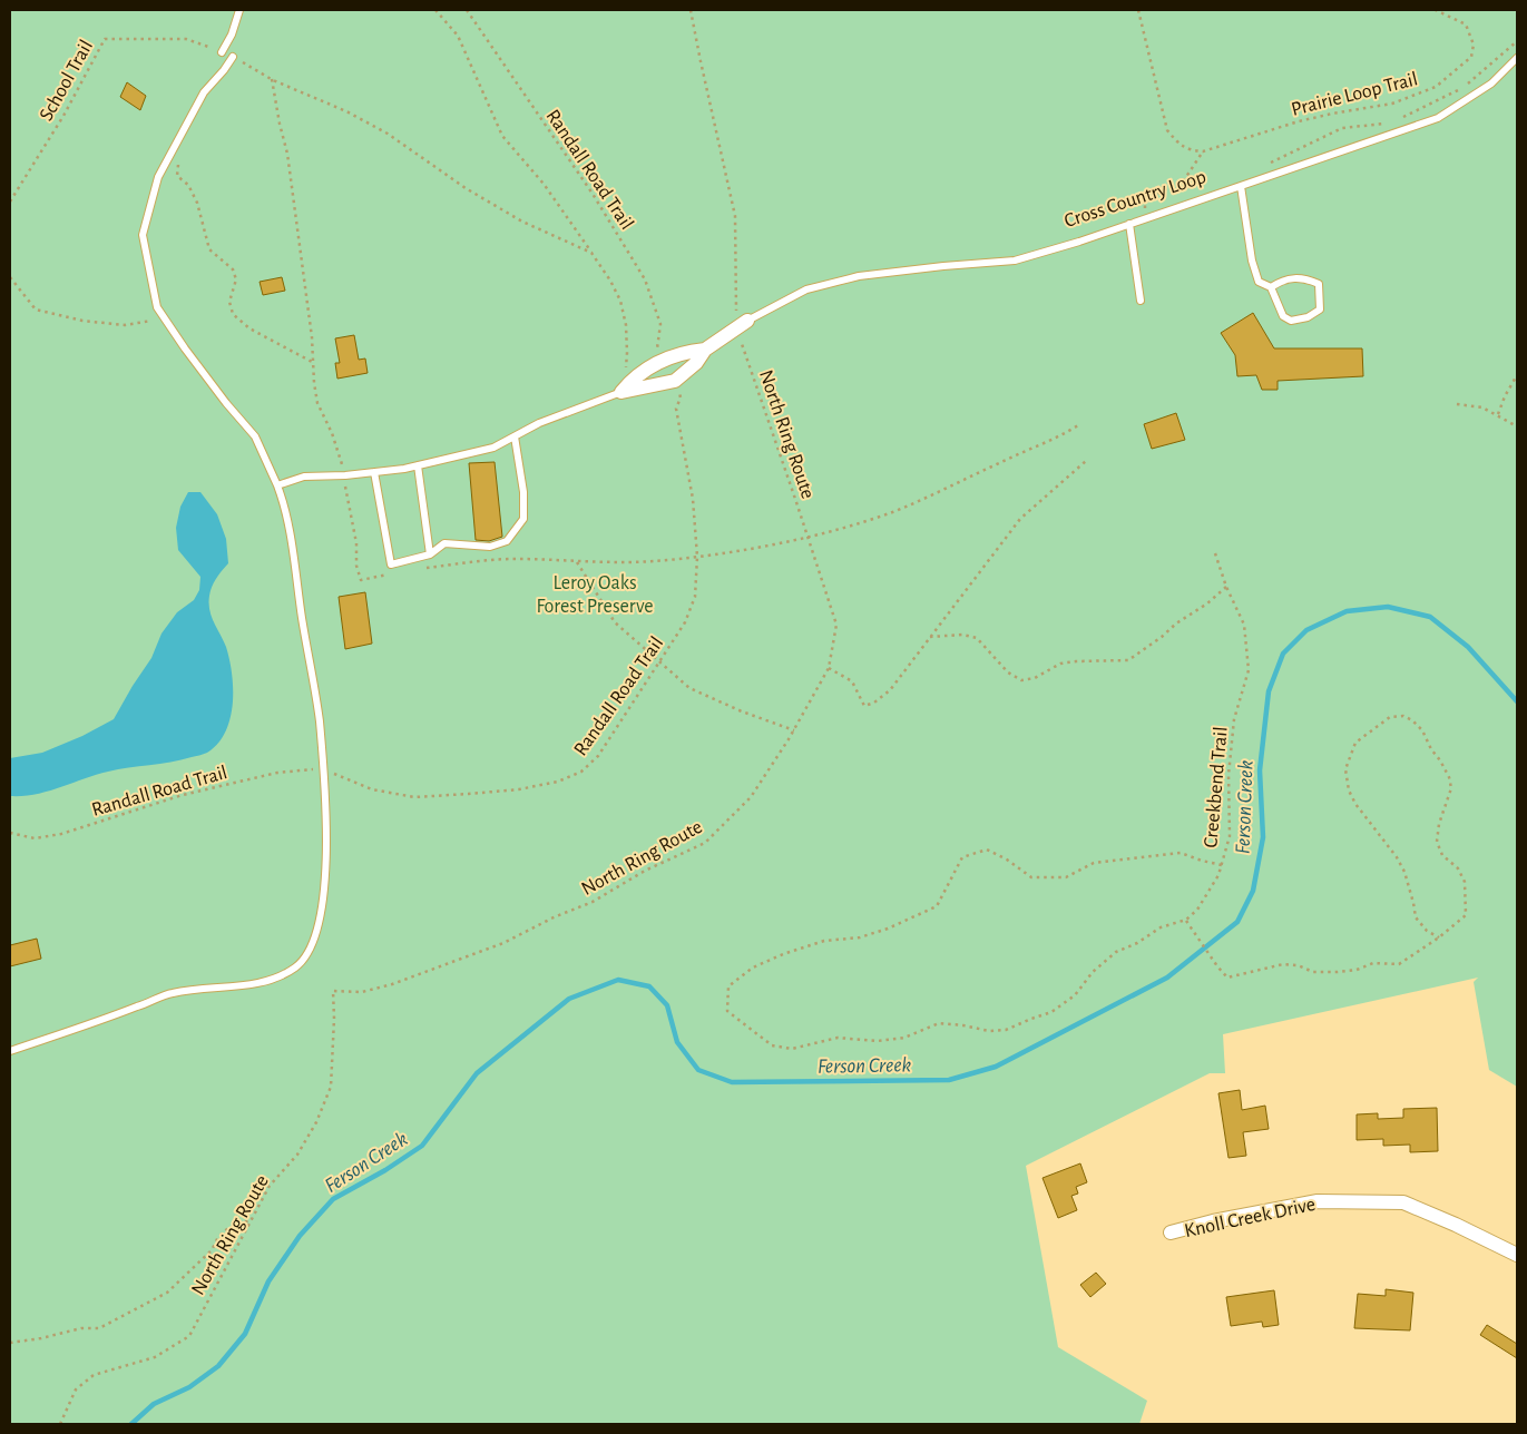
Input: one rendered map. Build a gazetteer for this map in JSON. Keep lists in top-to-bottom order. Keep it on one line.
{"streets":{"street":["Knoll Creek Drive"],"path":["School Trail","Prairie Loop Trail","Randall Road Trail","Cross Country Loop","North Ring Route","Creekbend Trail"]},"crossings":[["Prairie Loop Trail","Cross Country Loop"]],"water":["Ferson Creek"],"parks":["Leroy Oaks Forest Preserve"]}
